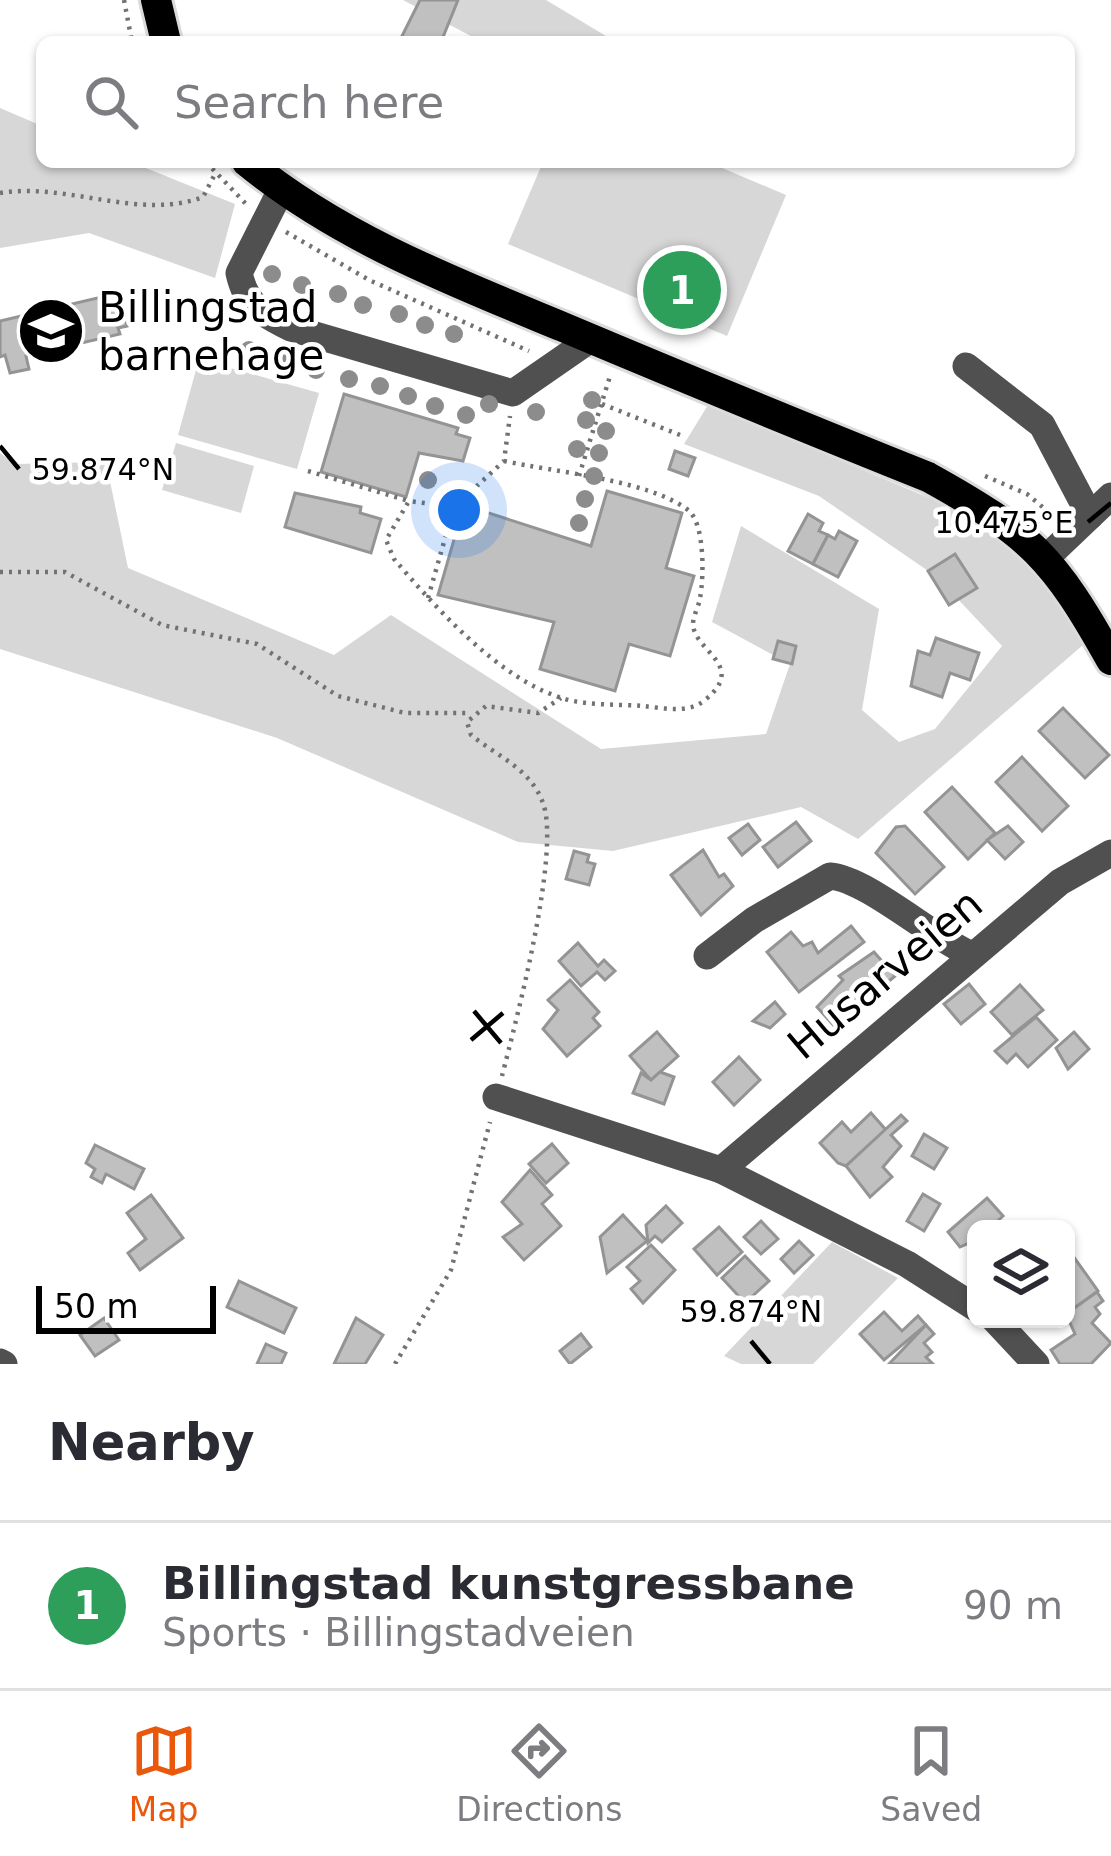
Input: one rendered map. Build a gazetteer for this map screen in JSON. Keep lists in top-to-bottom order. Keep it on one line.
{"streets":{"street":["Husarveien"]},"places":{"school or university":["Billingstad barnehage"]},"scale_bar":"50 m","page":{"search":"Search here","pins":"1","scale":"50 m","heading":"Nearby","list":[{"mark":"1","name":"Billingstad kunstgressbane","note":"Sports · Billingstadveien","value":"90 m"}],"nav":["Map","Directions","Saved"]},"coordinates":["59.874°N","10.475°E"]}
